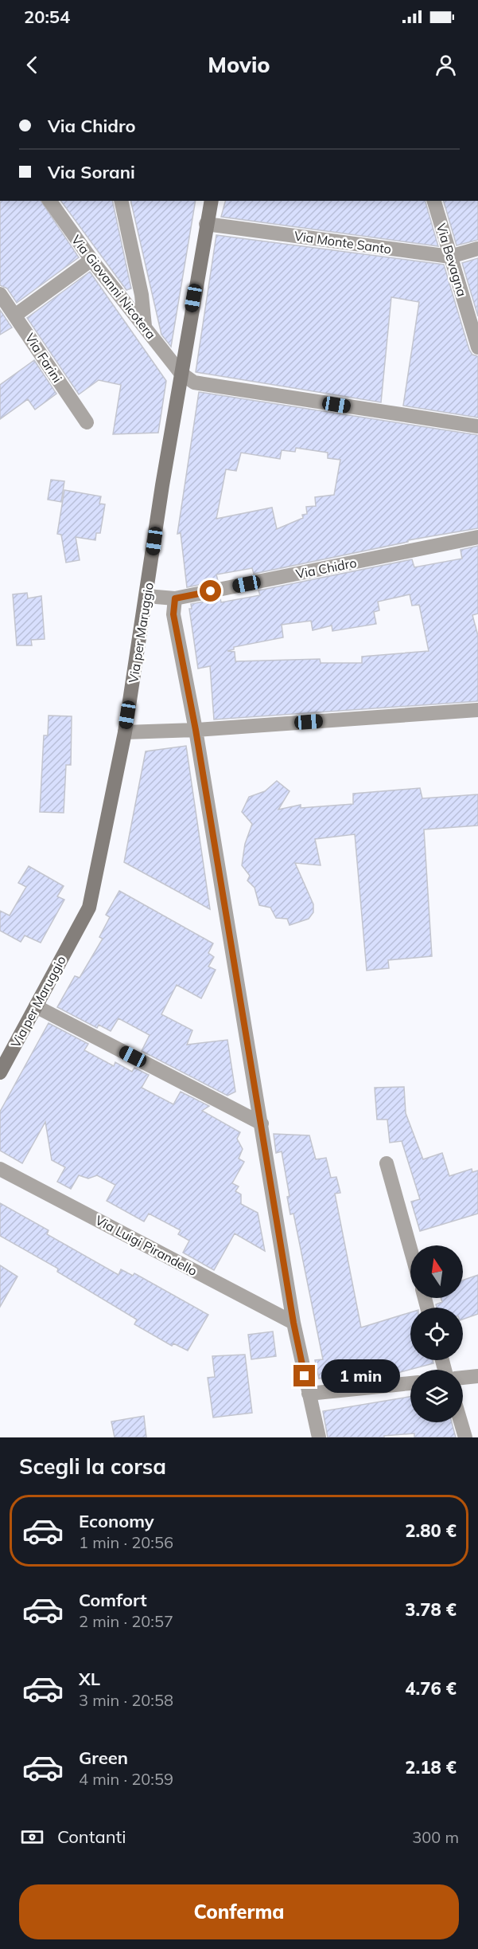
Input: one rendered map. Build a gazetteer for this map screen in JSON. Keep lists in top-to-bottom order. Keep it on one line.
{"streets":{"street":["Via Monte Santo","Via Bevagna","Via Giovanni Nicotera","Via Farini","Via Chidro","Via per Maruggio","Via Luigi Pirandello"]},"crossings":[["Via Monte Santo","Via Bevagna"],["Via Monte Santo","Via per Maruggio"],["Via Giovanni Nicotera","Via per Maruggio"],["Via Chidro","Via per Maruggio"]],"north":"top","page":{"status":"20:54","header":"Movio","banner":["Via Chidro","Via Sorani"],"bubble":"1 min","heading":"Scegli la corsa","list":[{"name":"Economy","note":"1 min · 20:56","value":"2.80 €"},{"name":"Comfort","note":"2 min · 20:57","value":"3.78 €"},{"name":"XL","note":"3 min · 20:58","value":"4.76 €"},{"name":"Green","note":"4 min · 20:59","value":"2.18 €"}],"pay":["Contanti","300 m"],"buttons":"Conferma"}}
